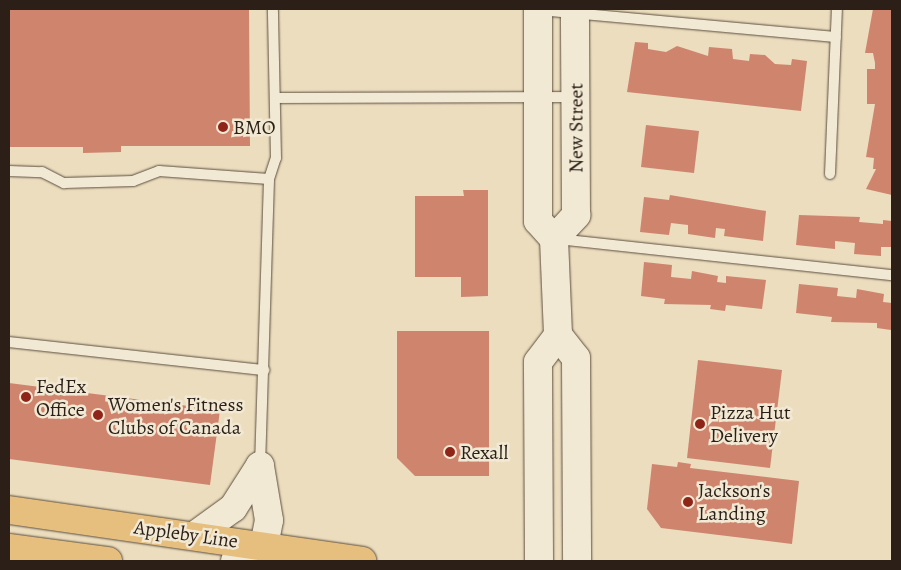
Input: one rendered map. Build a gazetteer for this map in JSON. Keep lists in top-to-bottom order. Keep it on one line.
{"streets":{"main road":["New Street","Appleby Line"]},"places":["BMO","FedEx Office","Women's Fitness Clubs of Canada","Pizza Hut Delivery","Rexall","Jackson's Landing"]}
